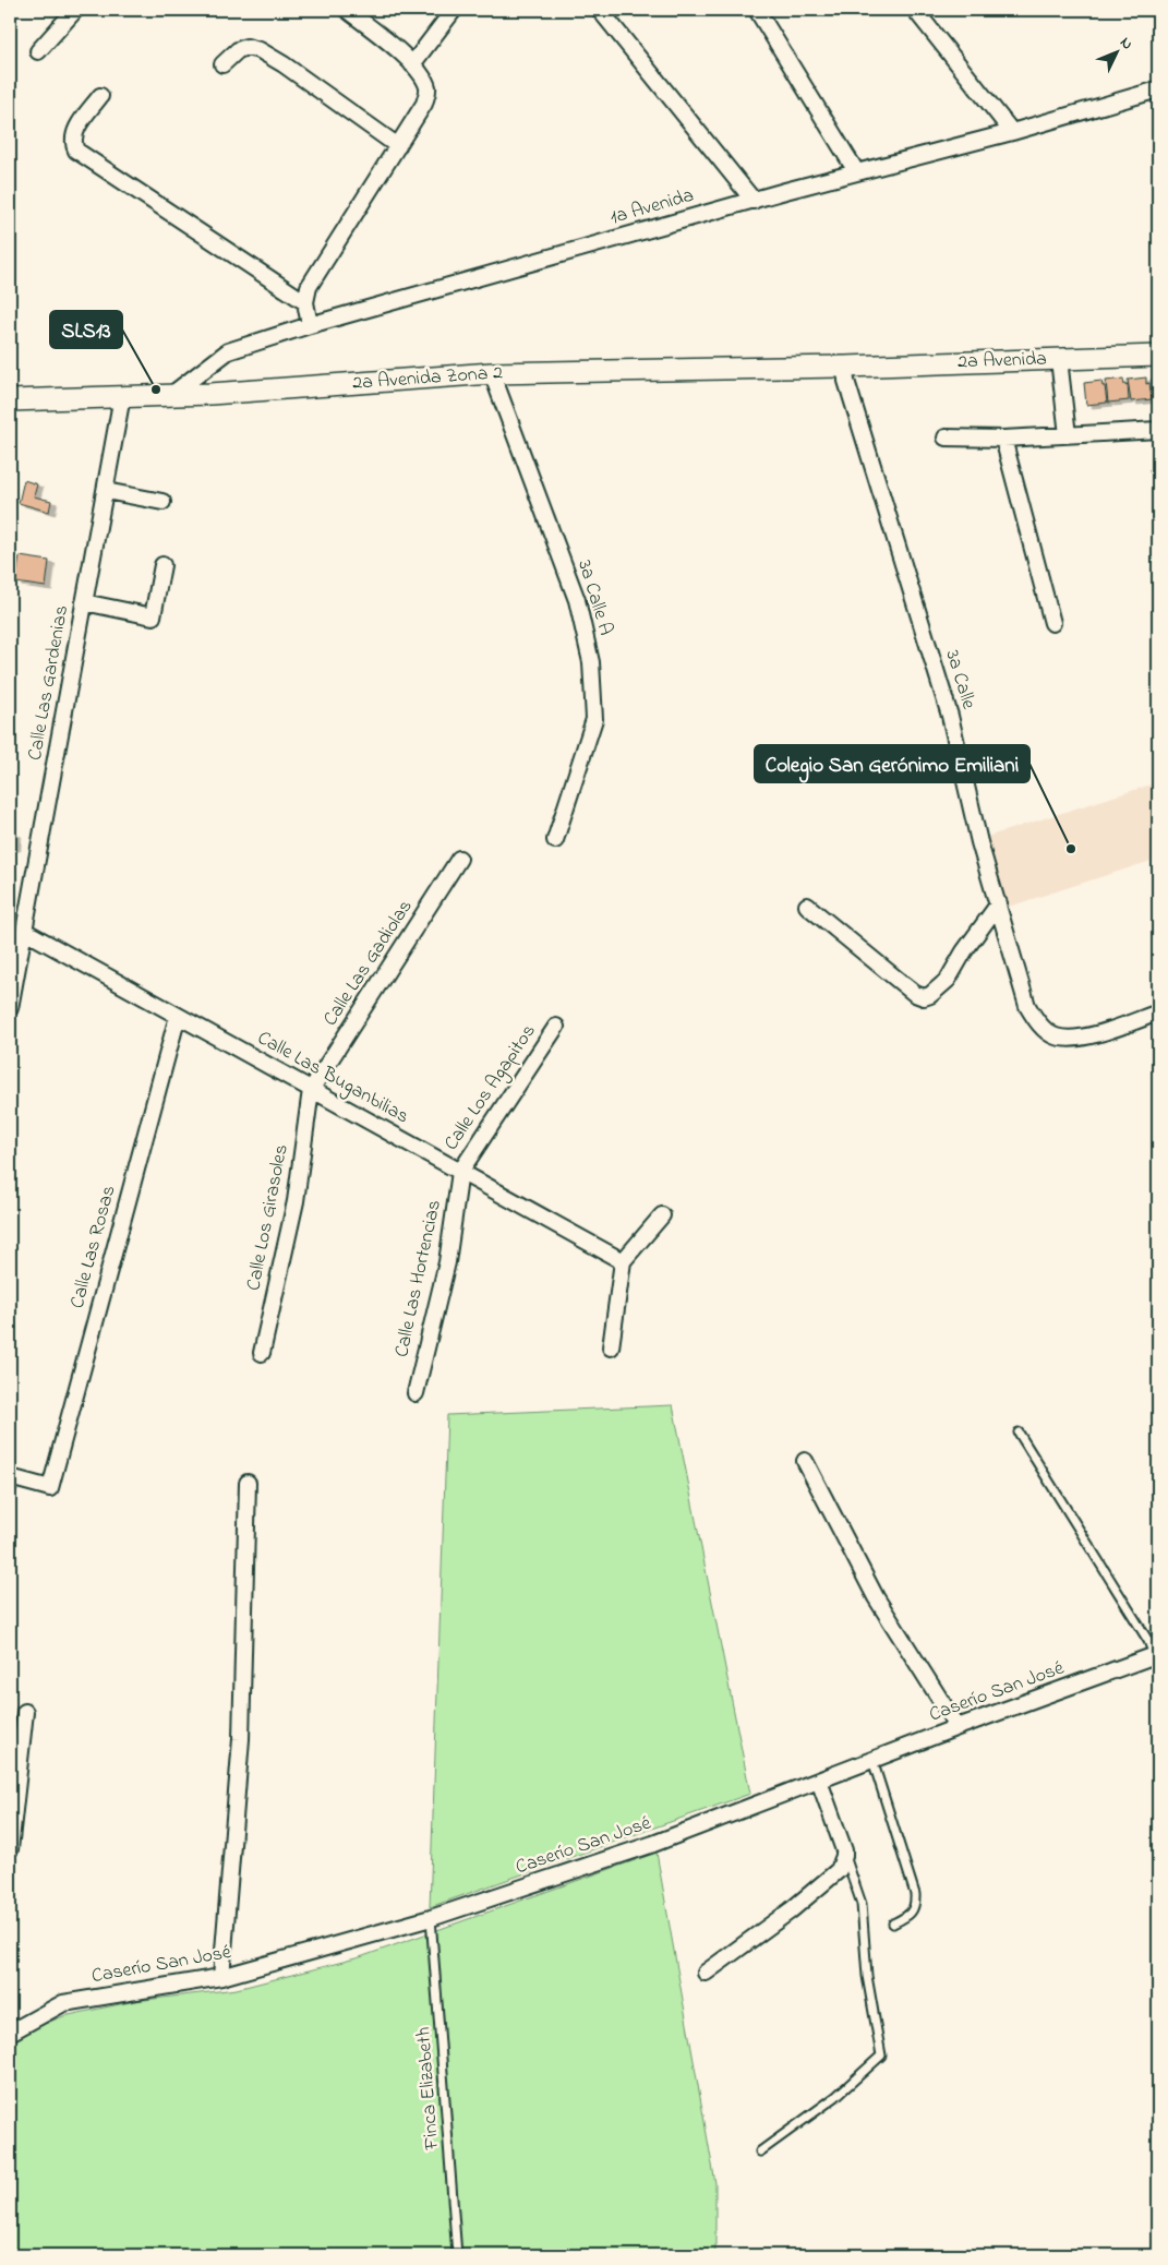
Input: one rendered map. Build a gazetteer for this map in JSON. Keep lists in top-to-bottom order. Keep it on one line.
{"streets":{"street":["1a Avenida","2a Avenida","2a Avenida Zona 2","3a Calle A","3a Calle","Calle Las Gardenias","Calle Las Gadiolas","Calle Las Buganbilias","Calle Los Agapitos","Calle Los Girasoles","Calle Las Rosas","Calle Las Hortencias","Caserío San José"],"lane":["Finca Elizabeth"]},"crossings":[["1a Avenida","2a Avenida Zona 2"],["2a Avenida","2a Avenida Zona 2"],["2a Avenida","3a Calle"],["2a Avenida Zona 2","3a Calle A"],["2a Avenida Zona 2","3a Calle"],["2a Avenida Zona 2","Calle Las Gardenias"],["Calle Las Gardenias","Calle Las Buganbilias"],["Calle Las Gadiolas","Calle Las Buganbilias"],["Calle Las Gadiolas","Calle Los Girasoles"],["Calle Las Buganbilias","Calle Los Agapitos"],["Calle Las Buganbilias","Calle Los Girasoles"],["Calle Las Buganbilias","Calle Las Rosas"],["Calle Las Buganbilias","Calle Las Hortencias"],["Calle Los Agapitos","Calle Las Hortencias"],["Caserío San José","Finca Elizabeth"]],"places":["SLS13","Colegio San Gerónimo Emiliani"],"north":"top right"}
